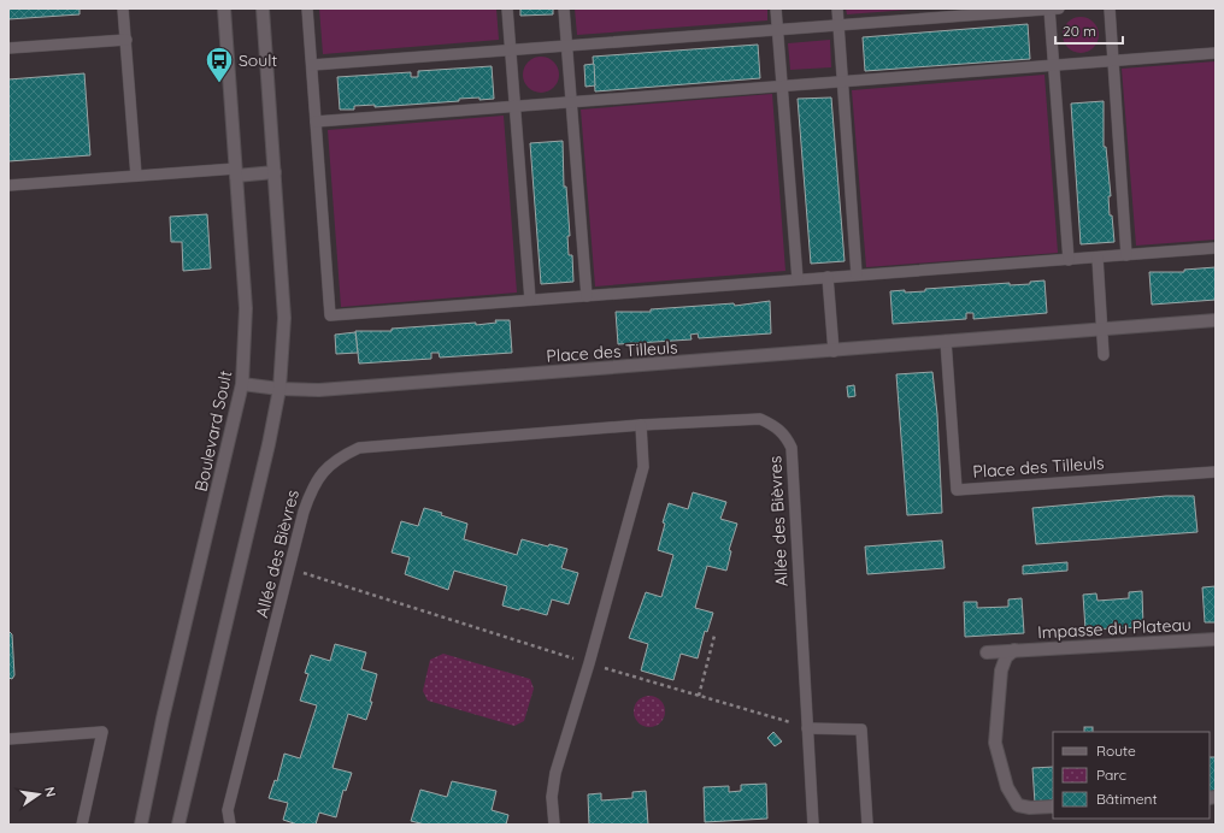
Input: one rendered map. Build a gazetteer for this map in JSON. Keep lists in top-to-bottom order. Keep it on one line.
{"streets":{"street":["Place des Tilleuls","Boulevard Soult","Impasse du Plateau"],"lane":["Allée des Bièvres"]},"crossings":[["Place des Tilleuls","Boulevard Soult"]],"places":{"bus stop":["Soult"]},"legend":["Route","Parc","Bâtiment"],"scale_bar":"20 m","north":"right"}
